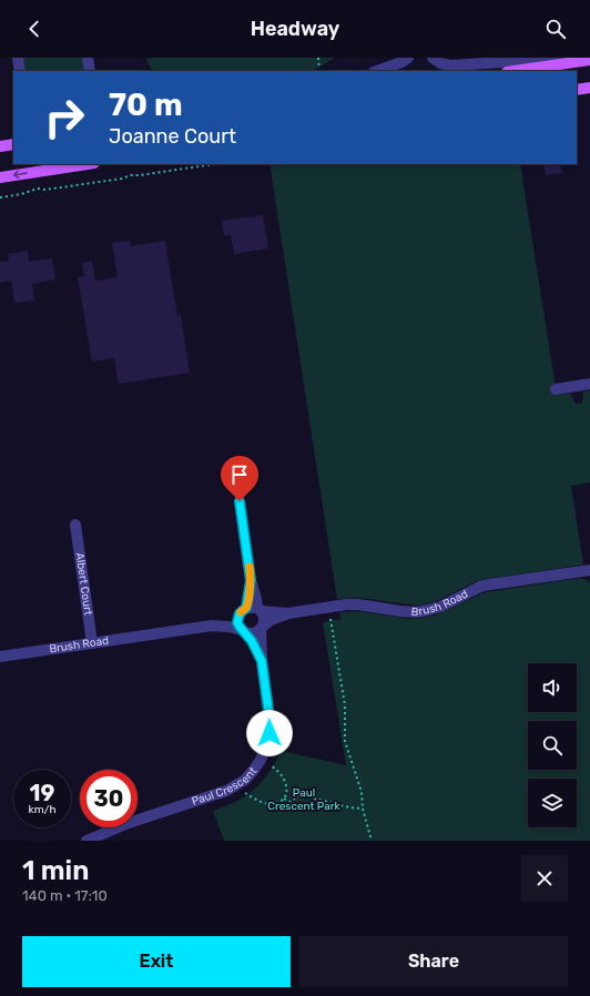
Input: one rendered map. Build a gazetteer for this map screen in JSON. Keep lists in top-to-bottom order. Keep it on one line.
{"streets":{"street":["Albert Court","Brush Road","Paul Crescent"]},"crossings":[["Albert Court","Brush Road"],["Brush Road","Paul Crescent"]],"parks":["Paul Crescent Park"],"page":{"header":"Headway","turn":["70 m","Joanne Court"],"speed":"19 km/h","limit":"30","heading":["1 min","140 m · 17:10"],"buttons":["Exit","Share"]}}
